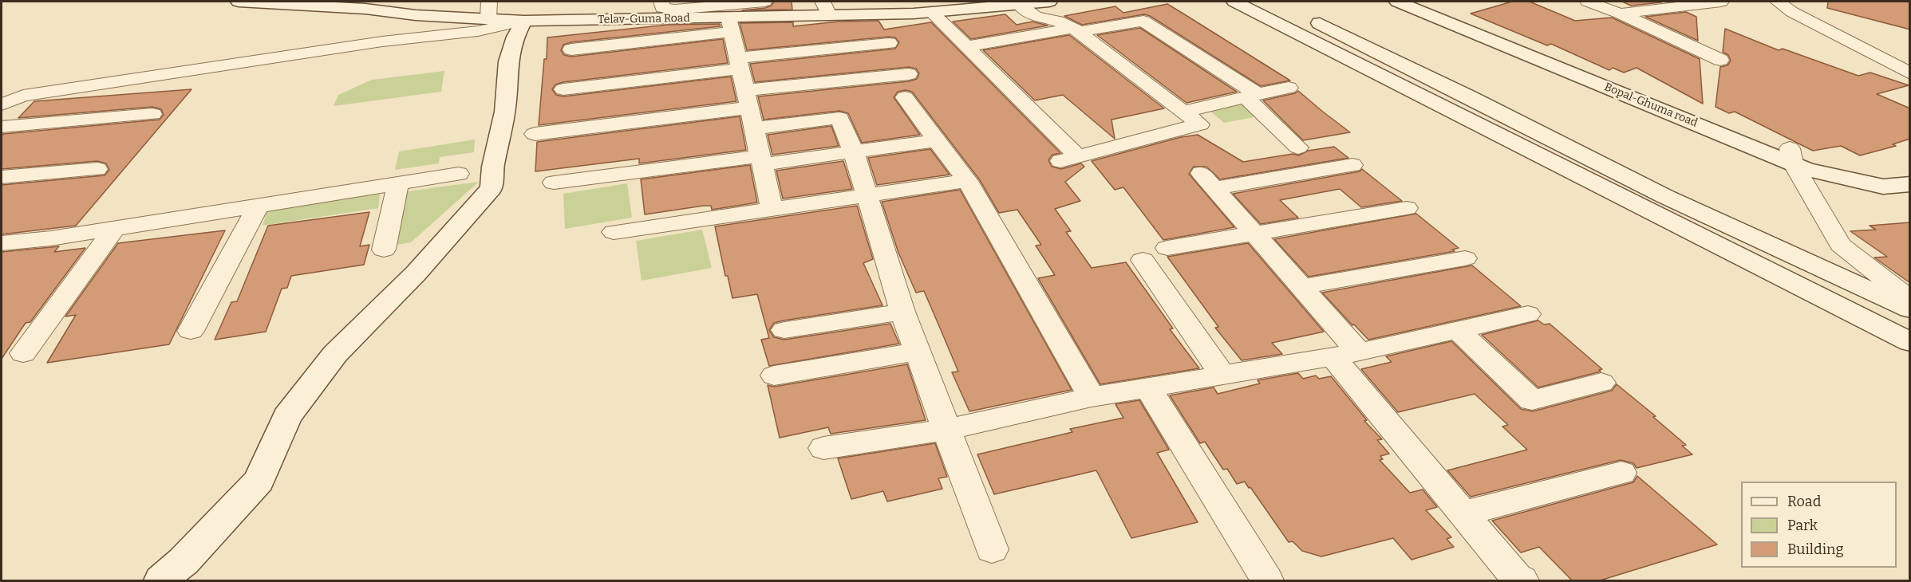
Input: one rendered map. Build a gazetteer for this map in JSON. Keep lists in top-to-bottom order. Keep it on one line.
{"streets":{"street":["Telav-Guma Road","Bopal-Ghuma road"]},"legend":["Road","Park","Building"]}
